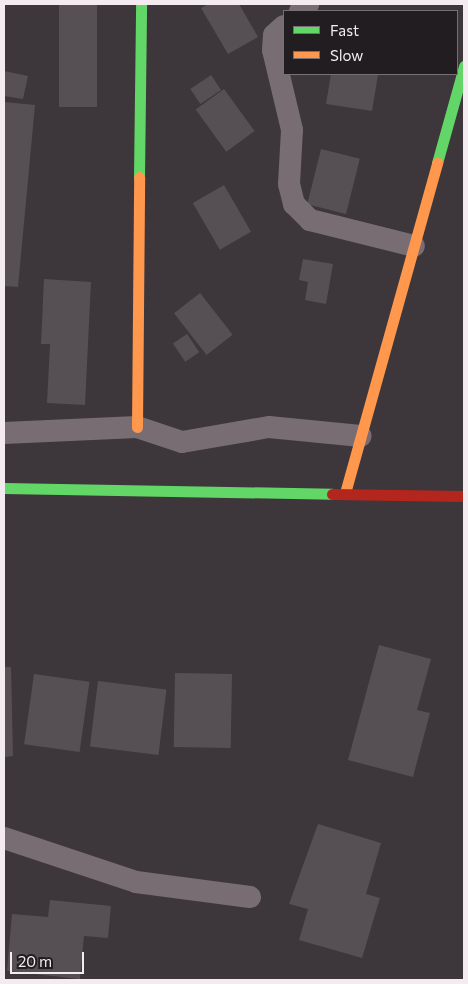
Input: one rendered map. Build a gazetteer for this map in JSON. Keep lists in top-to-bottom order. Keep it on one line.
{"legend":["Fast","Slow"],"scale_bar":"20 m"}
